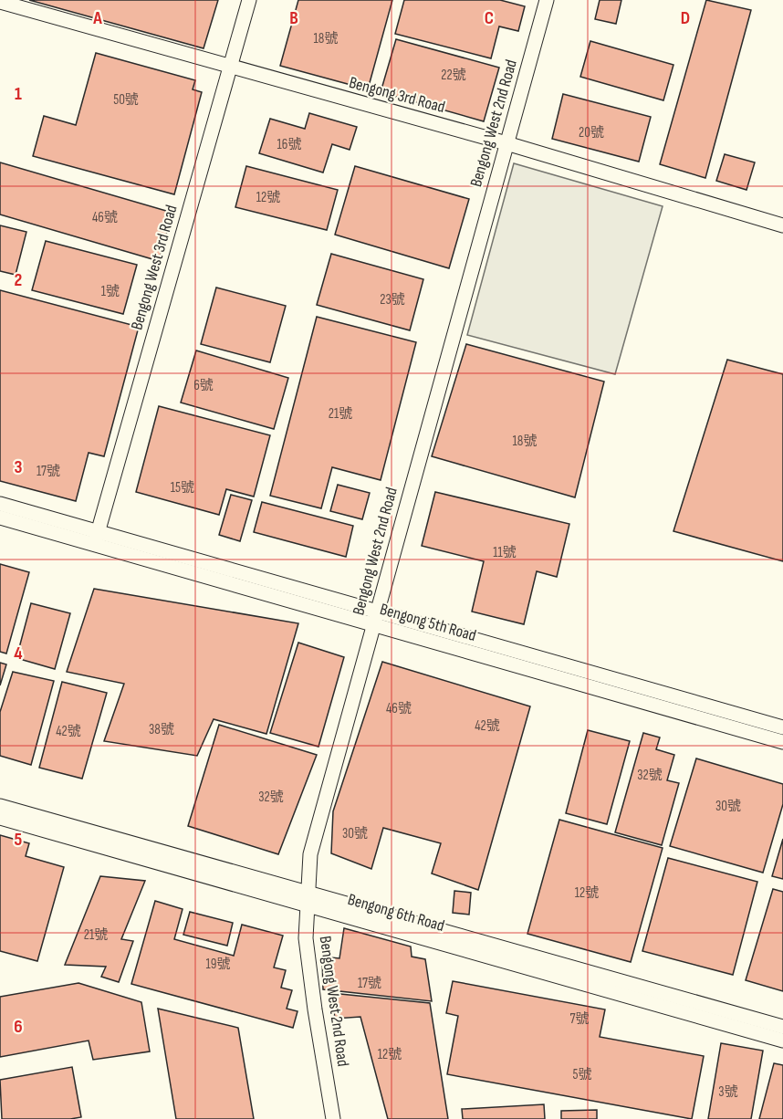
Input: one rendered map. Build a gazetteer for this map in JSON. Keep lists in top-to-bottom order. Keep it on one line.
{"streets":{"street":["Bengong 3rd Road","Bengong West 2nd Road","Bengong West 3rd Road","Bengong 5th Road","Bengong 6th Road"]},"crossings":[["Bengong 3rd Road","Bengong West 2nd Road"],["Bengong 3rd Road","Bengong West 3rd Road"],["Bengong West 2nd Road","Bengong 5th Road"],["Bengong West 2nd Road","Bengong 6th Road"],["Bengong West 3rd Road","Bengong 5th Road"]],"house_numbers":["18號","22號","50號","20號","16號","12號","46號","1號","23號","6號","21號","18號","17號","15號","11號","46號","42號","38號","42號","32號","32號","30號","30號","12號","21號","19號","17號","7號","12號","5號","3號"],"grid":{"columns":["A","B","C","D"],"rows":["1","2","3","4","5","6"]}}
